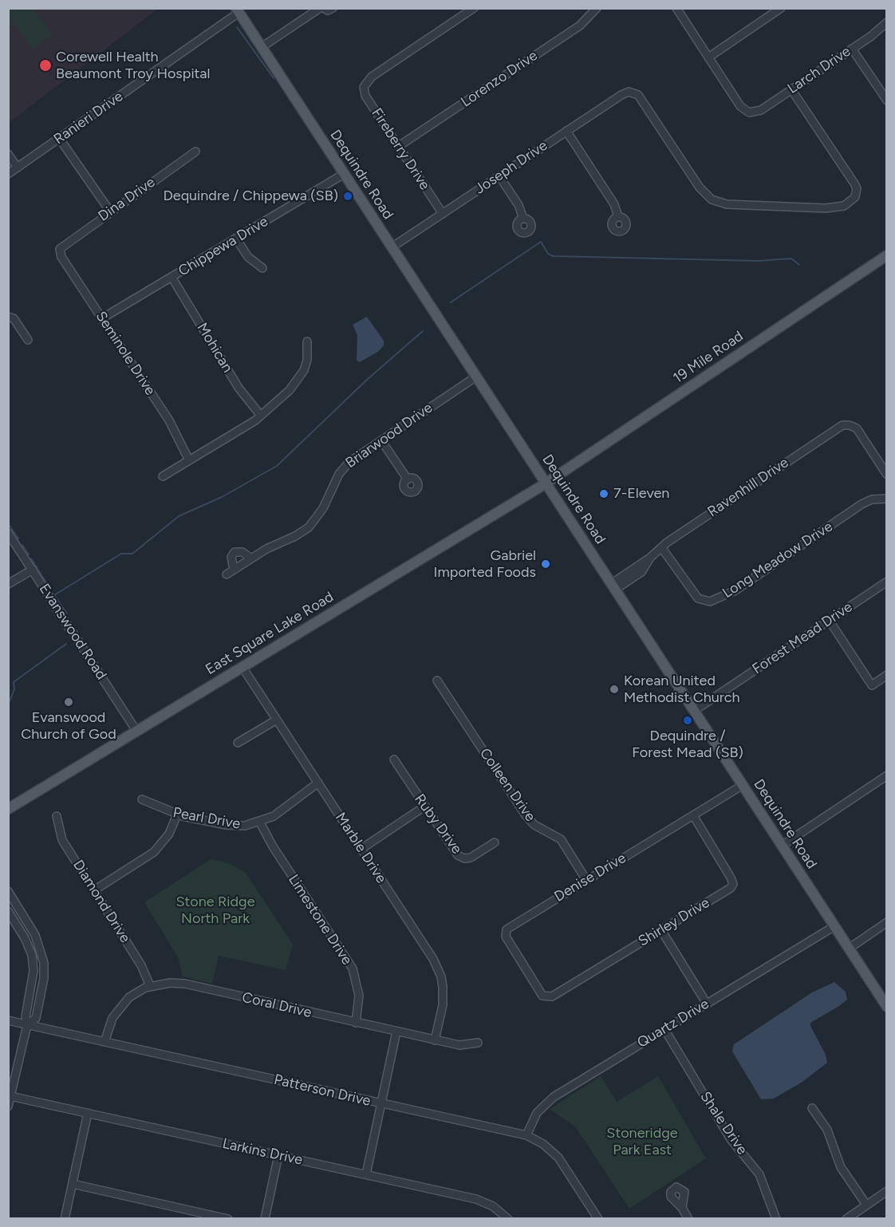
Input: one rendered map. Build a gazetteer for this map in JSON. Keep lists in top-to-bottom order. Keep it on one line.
{"streets":{"main road":["Dequindre Road","19 Mile Road","East Square Lake Road"],"street":["Larch Drive","Lorenzo Drive","Ranieri Drive","Fireberry Drive","Joseph Drive","Dina Drive","Chippewa Drive","Mohican","Seminole Drive","Briarwood Drive","Ravenhill Drive","Long Meadow Drive","Evanswood Road","Forest Mead Drive","Colleen Drive","Pearl Drive","Ruby Drive","Marble Drive","Denise Drive","Diamond Drive","Limestone Drive","Shirley Drive","Coral Drive","Quartz Drive","Patterson Drive","Shale Drive","Larkins Drive"]},"crossings":[["Larch Drive","Joseph Drive"],["Lorenzo Drive","Fireberry Drive"],["Ranieri Drive","Dequindre Road"],["Fireberry Drive","Joseph Drive"],["Joseph Drive","Dequindre Road"],["Dequindre Road","Chippewa Drive"],["Dequindre Road","19 Mile Road"],["Dequindre Road","Briarwood Drive"],["Dequindre Road","Ravenhill Drive"],["Dequindre Road","East Square Lake Road"],["Dequindre Road","Forest Mead Drive"],["Dequindre Road","Denise Drive"],["Dequindre Road","Quartz Drive"],["Dina Drive","Seminole Drive"],["Chippewa Drive","Mohican"],["Chippewa Drive","Seminole Drive"],["19 Mile Road","East Square Lake Road"],["Ravenhill Drive","Long Meadow Drive"],["Evanswood Road","East Square Lake Road"],["East Square Lake Road","Marble Drive"],["Colleen Drive","Denise Drive"],["Pearl Drive","Marble Drive"],["Pearl Drive","Limestone Drive"],["Marble Drive","Coral Drive"],["Denise Drive","Shirley Drive"],["Diamond Drive","Coral Drive"],["Limestone Drive","Coral Drive"],["Coral Drive","Patterson Drive"],["Quartz Drive","Patterson Drive"],["Quartz Drive","Shale Drive"]],"parks":["Stone Ridge North Park","Stoneridge Park East"],"places":["Corewell Health Beaumont Troy Hospital","Dequindre / Chippewa (SB)","7-Eleven","Gabriel Imported Foods","Korean United Methodist Church","Evanswood Church of God","Dequindre / Forest Mead (SB)"]}
